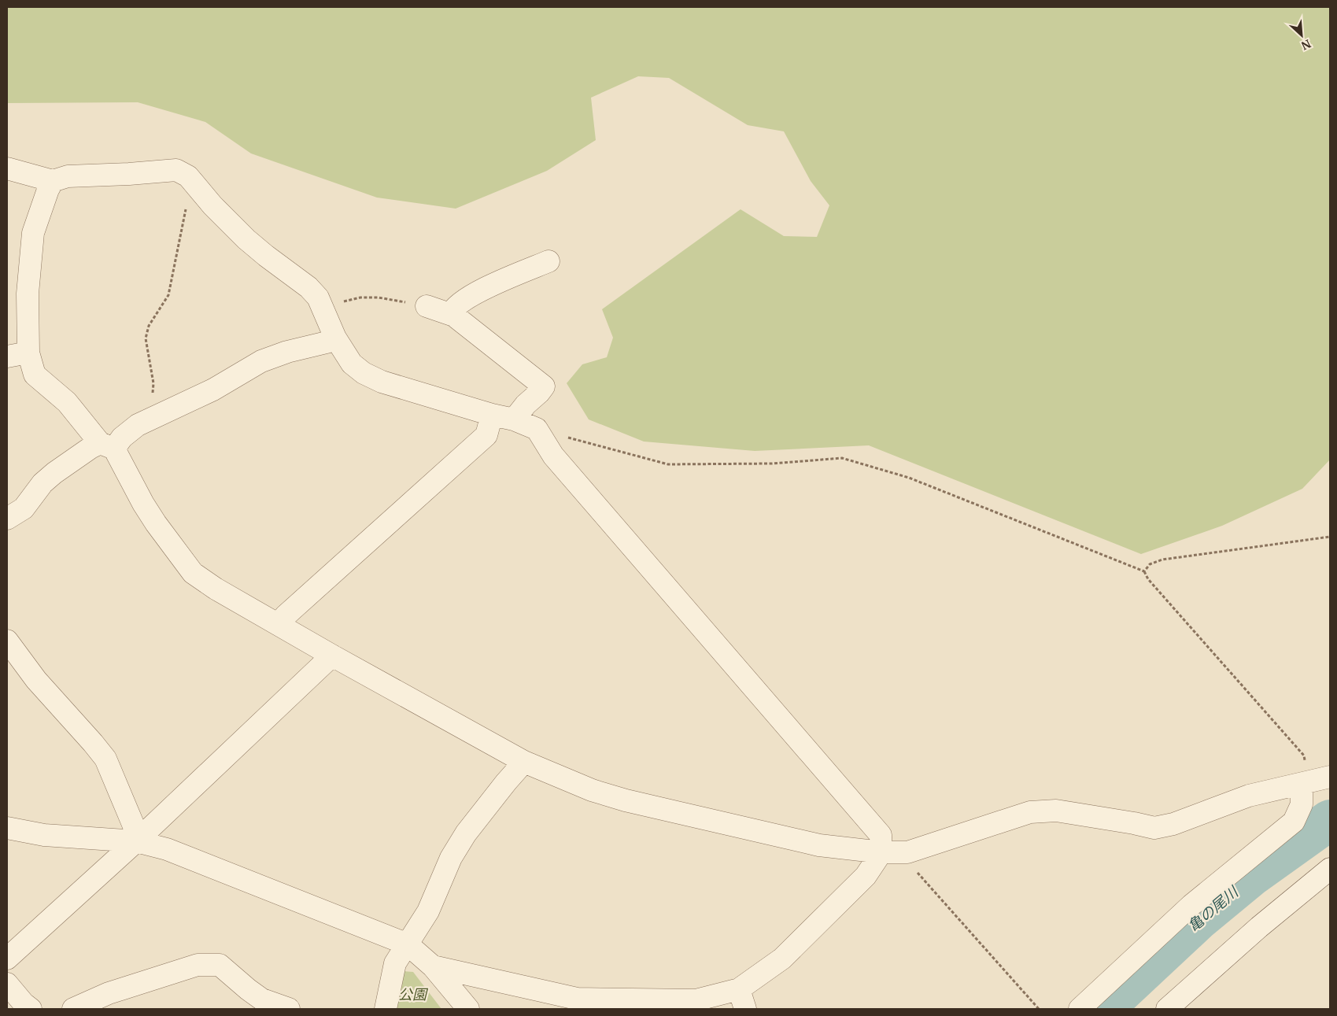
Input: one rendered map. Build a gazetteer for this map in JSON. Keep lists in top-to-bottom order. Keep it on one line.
{"water":["亀の尾川"],"parks":["公園"],"north":"bottom right"}
